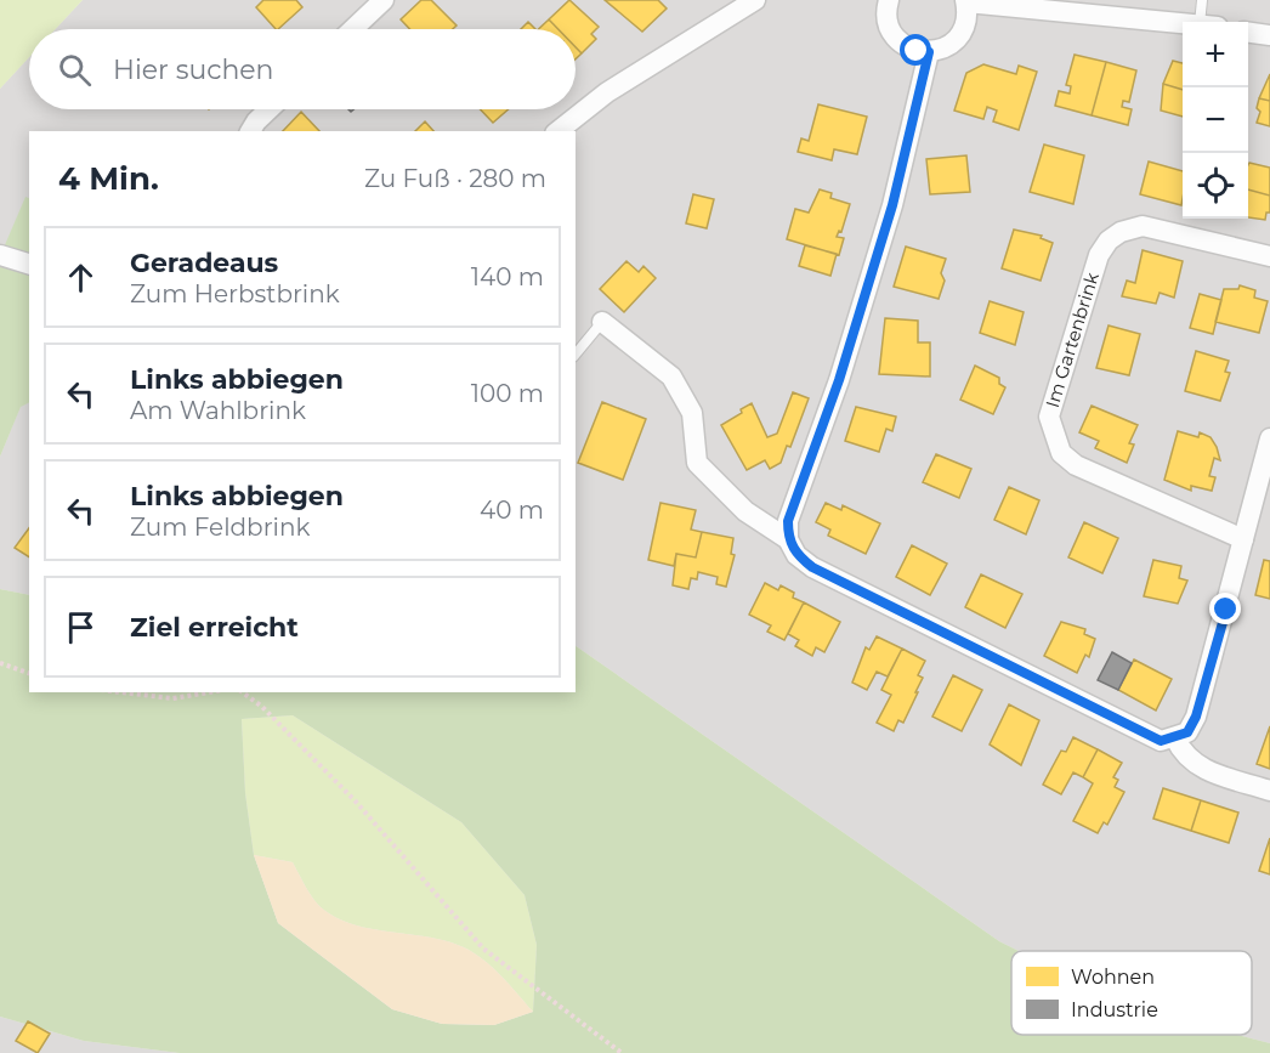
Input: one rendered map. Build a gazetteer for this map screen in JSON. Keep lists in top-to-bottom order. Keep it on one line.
{"streets":{"street":["Im Gartenbrink"]},"legend":["Wohnen","Industrie"],"page":{"map_buttons":["+","−"],"search":"Hier suchen","heading":["4 Min.","Zu Fuß · 280 m"],"list":[["Geradeaus","Zum Herbstbrink","140 m"],["Links abbiegen","Am Wahlbrink","100 m"],["Links abbiegen","Zum Feldbrink","40 m"],"Ziel erreicht"]}}
